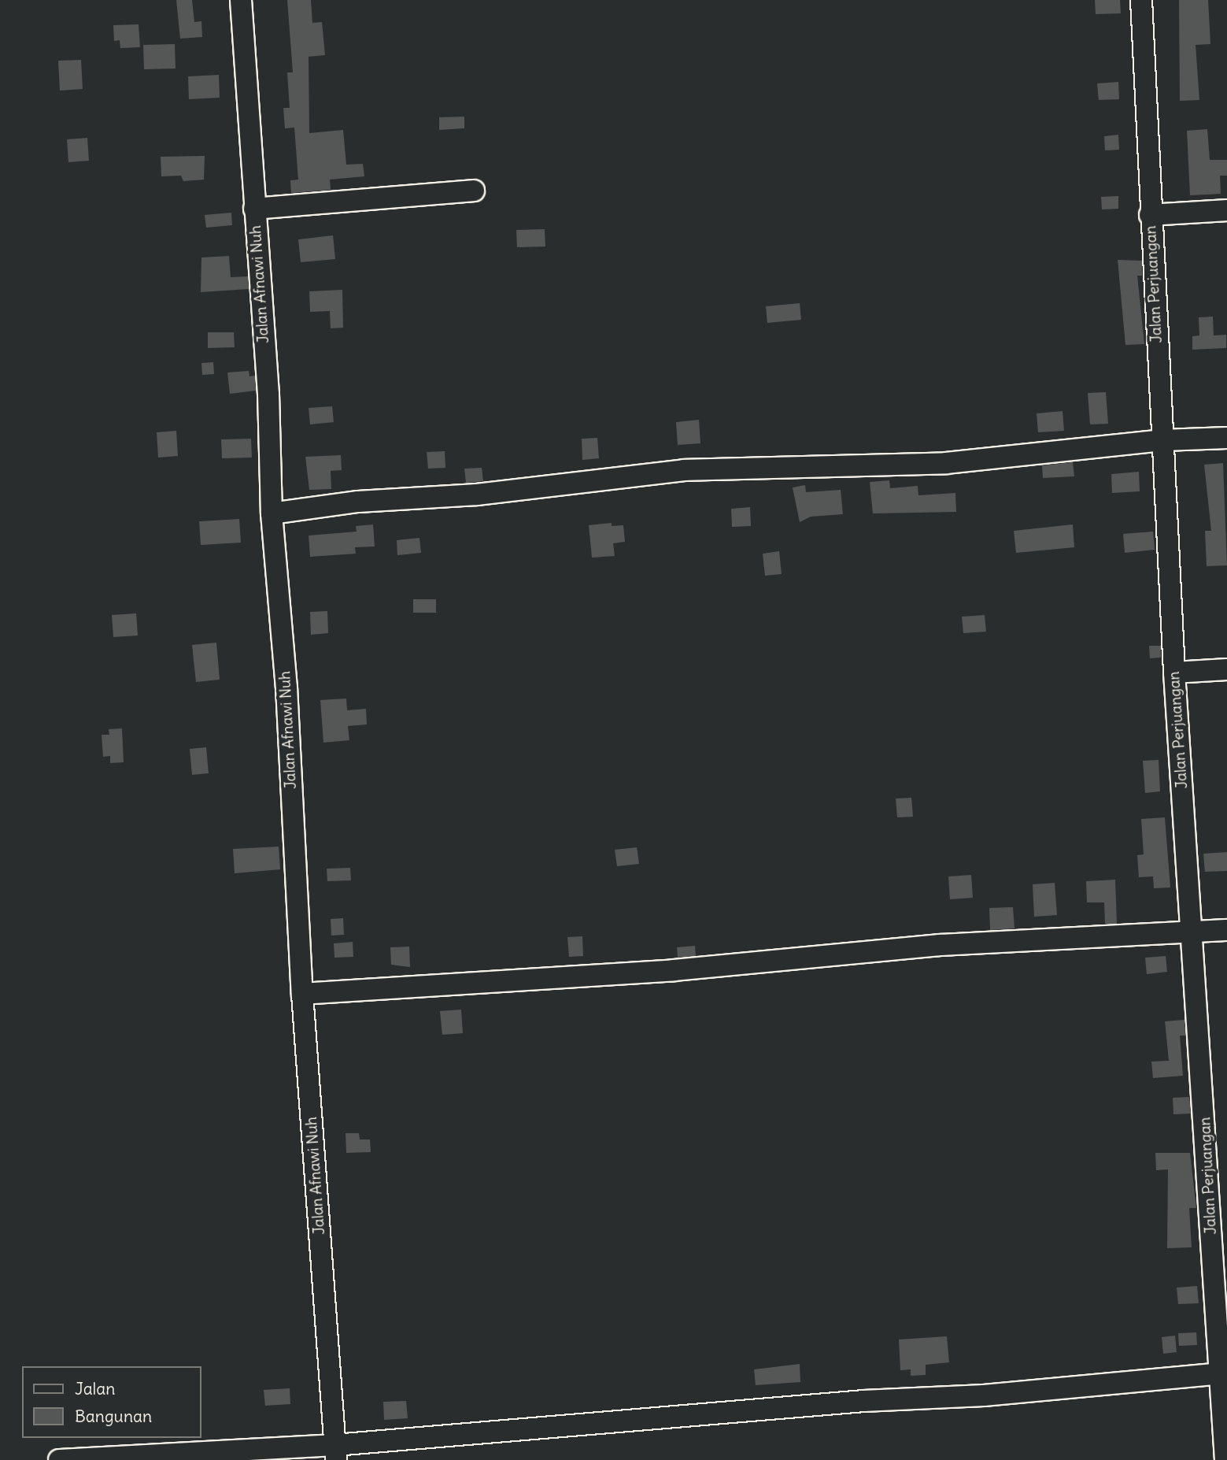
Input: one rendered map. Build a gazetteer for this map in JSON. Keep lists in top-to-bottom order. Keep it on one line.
{"streets":{"street":["Jalan Afnawi Nuh","Jalan Perjuangan"]},"legend":["Jalan","Bangunan"]}
